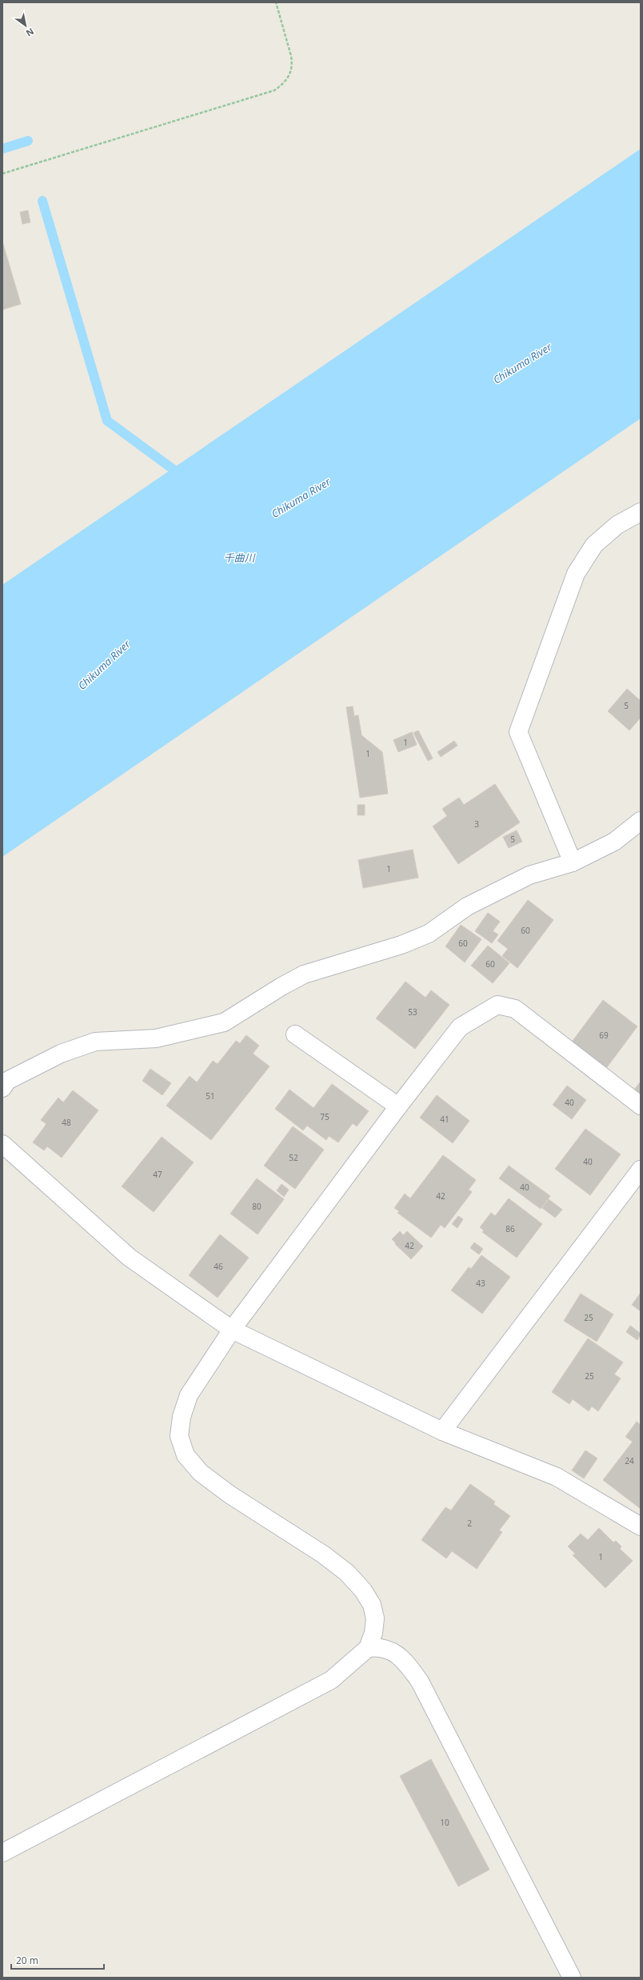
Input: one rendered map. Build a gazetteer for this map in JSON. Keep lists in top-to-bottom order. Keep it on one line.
{"water":["Chikuma River","千曲川"],"house_numbers":["5","1","1","3","5","1","60","60","60","53","69","51","40","75","41","48","52","40","47","40","42","80","86","42","46","43","25","25","24","2","1","10"],"scale_bar":"20 m","north":"bottom right"}
